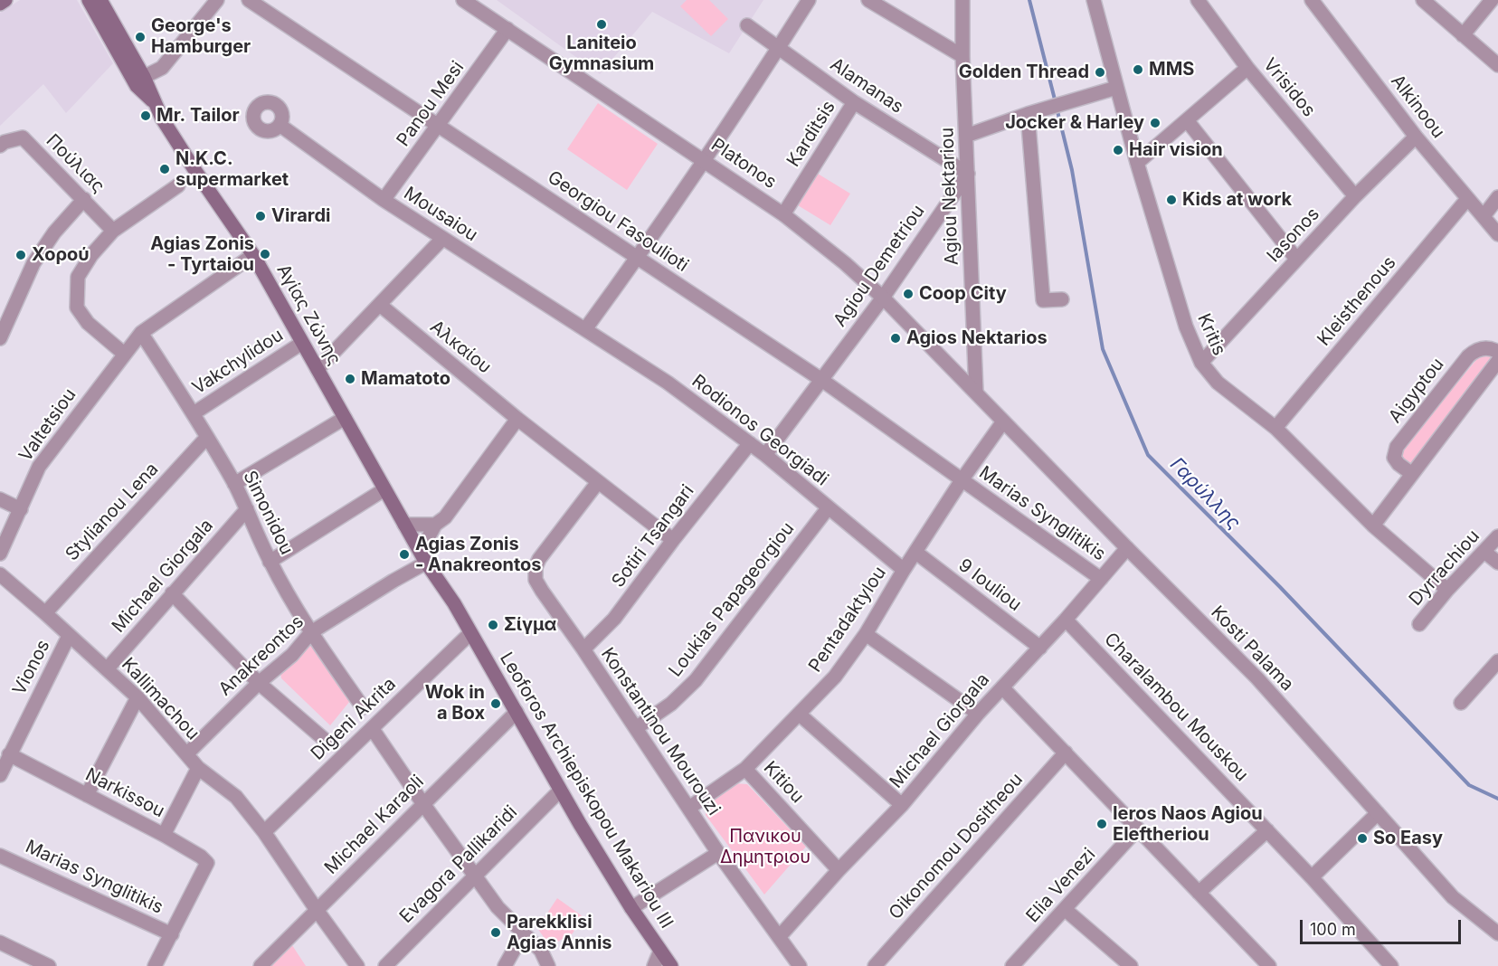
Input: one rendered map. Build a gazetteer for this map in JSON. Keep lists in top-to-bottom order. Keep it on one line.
{"streets":{"main road":["Αγίας Ζώνης","Leoforos Archiepiskopou Makariou III"],"street":["Alamanas","Vrisidos","Panou Mesi","Alkinoou","Karditsis","Πούλιας","Platonos","Agiou Nektariou","Mousaiou","Georgiou Fasoulioti","Iasonos","Agiou Demetriou","Kleisthenous","Kritis","Αλκαίου","Vakchylidou","Aigyptou","Valtetsiou","Rodionos Georgiadi","Stylianou Lena","Simonidou","Marias Synglitikis","Sotiri Tsangari","Dyrrachiou","Michael Giorgala","9 Iouliou","Loukias Papageorgiou","Pentadaktylou","Kosti Palama","Anakreontos","Vionos","Kallimachou","Charalambou Mouskou","Digeni Akrita","Konstantinou Mourouzi","Kitiou","Narkissou","Michael Karaoli","Oikonomou Dositheou","Evagora Pallikaridi","Elia Venezi"]},"crossings":[["Alamanas","Karditsis"],["Alamanas","Agiou Nektariou"],["Alamanas","Agiou Demetriou"],["Vrisidos","Iasonos"],["Panou Mesi","Platonos"],["Panou Mesi","Mousaiou"],["Panou Mesi","Georgiou Fasoulioti"],["Alkinoou","Iasonos"],["Alkinoou","Kleisthenous"],["Karditsis","Platonos"],["Platonos","Agiou Nektariou"],["Platonos","Agiou Demetriou"],["Platonos","Kosti Palama"],["Agiou Nektariou","Agiou Demetriou"],["Agiou Nektariou","Kosti Palama"],["Mousaiou","Rodionos Georgiadi"],["Georgiou Fasoulioti","Agiou Demetriou"],["Georgiou Fasoulioti","Marias Synglitikis"],["Georgiou Fasoulioti","Pentadaktylou"],["Iasonos","Kritis"],["Agiou Demetriou","Rodionos Georgiadi"],["Kleisthenous","Kritis"],["Αγίας Ζώνης","Vakchylidou"],["Αγίας Ζώνης","Valtetsiou"],["Αγίας Ζώνης","Anakreontos"],["Αγίας Ζώνης","Digeni Akrita"],["Αγίας Ζώνης","Leoforos Archiepiskopou Makariou III"],["Kritis","Dyrrachiou"],["Αλκαίου","Sotiri Tsangari"],["Αλκαίου","Konstantinou Mourouzi"],["Vakchylidou","Simonidou"],["Valtetsiou","Simonidou"],["Rodionos Georgiadi","Sotiri Tsangari"],["Rodionos Georgiadi","Loukias Papageorgiou"],["Rodionos Georgiadi","Pentadaktylou"],["Stylianou Lena","Simonidou"],["Stylianou Lena","Kallimachou"],["Simonidou","Michael Giorgala"],["Simonidou","Anakreontos"],["Marias Synglitikis","Michael Giorgala"],["Marias Synglitikis","Pentadaktylou"],["Marias Synglitikis","Narkissou"],["Sotiri Tsangari","Konstantinou Mourouzi"],["Michael Giorgala","9 Iouliou"],["Michael Giorgala","Kosti Palama"],["Michael Giorgala","Kallimachou"],["Michael Giorgala","Charalambou Mouskou"],["Michael Giorgala","Konstantinou Mourouzi"],["Michael Giorgala","Kitiou"],["9 Iouliou","Pentadaktylou"],["Loukias Papageorgiou","Konstantinou Mourouzi"],["Pentadaktylou","Kosti Palama"],["Pentadaktylou","Konstantinou Mourouzi"],["Pentadaktylou","Kitiou"],["Anakreontos","Kallimachou"],["Vionos","Kallimachou"],["Vionos","Narkissou"],["Kallimachou","Digeni Akrita"],["Kallimachou","Michael Karaoli"],["Digeni Akrita","Leoforos Archiepiskopou Makariou III"],["Leoforos Archiepiskopou Makariou III","Michael Karaoli"],["Leoforos Archiepiskopou Makariou III","Evagora Pallikaridi"]],"water":["Γαρύλλης"],"parks":["Πανικου Δημητριου"],"places":["Laniteio Gymnasium","George's Hamburger","MMS","Golden Thread","Mr. Tailor","Jocker & Harley","Hair vision","N.K.C. supermarket","Kids at work","Virardi","Agias Zonis - Tyrtaiou","Χορού","Coop City","Agios Nektarios","Mamatoto","Agias Zonis - Anakreontos","Σίγμα","Wok in a Box","Ieros Naos Agiou Eleftheriou","So Easy","Parekklisi Agias Annis"],"scale_bar":"100 m"}
